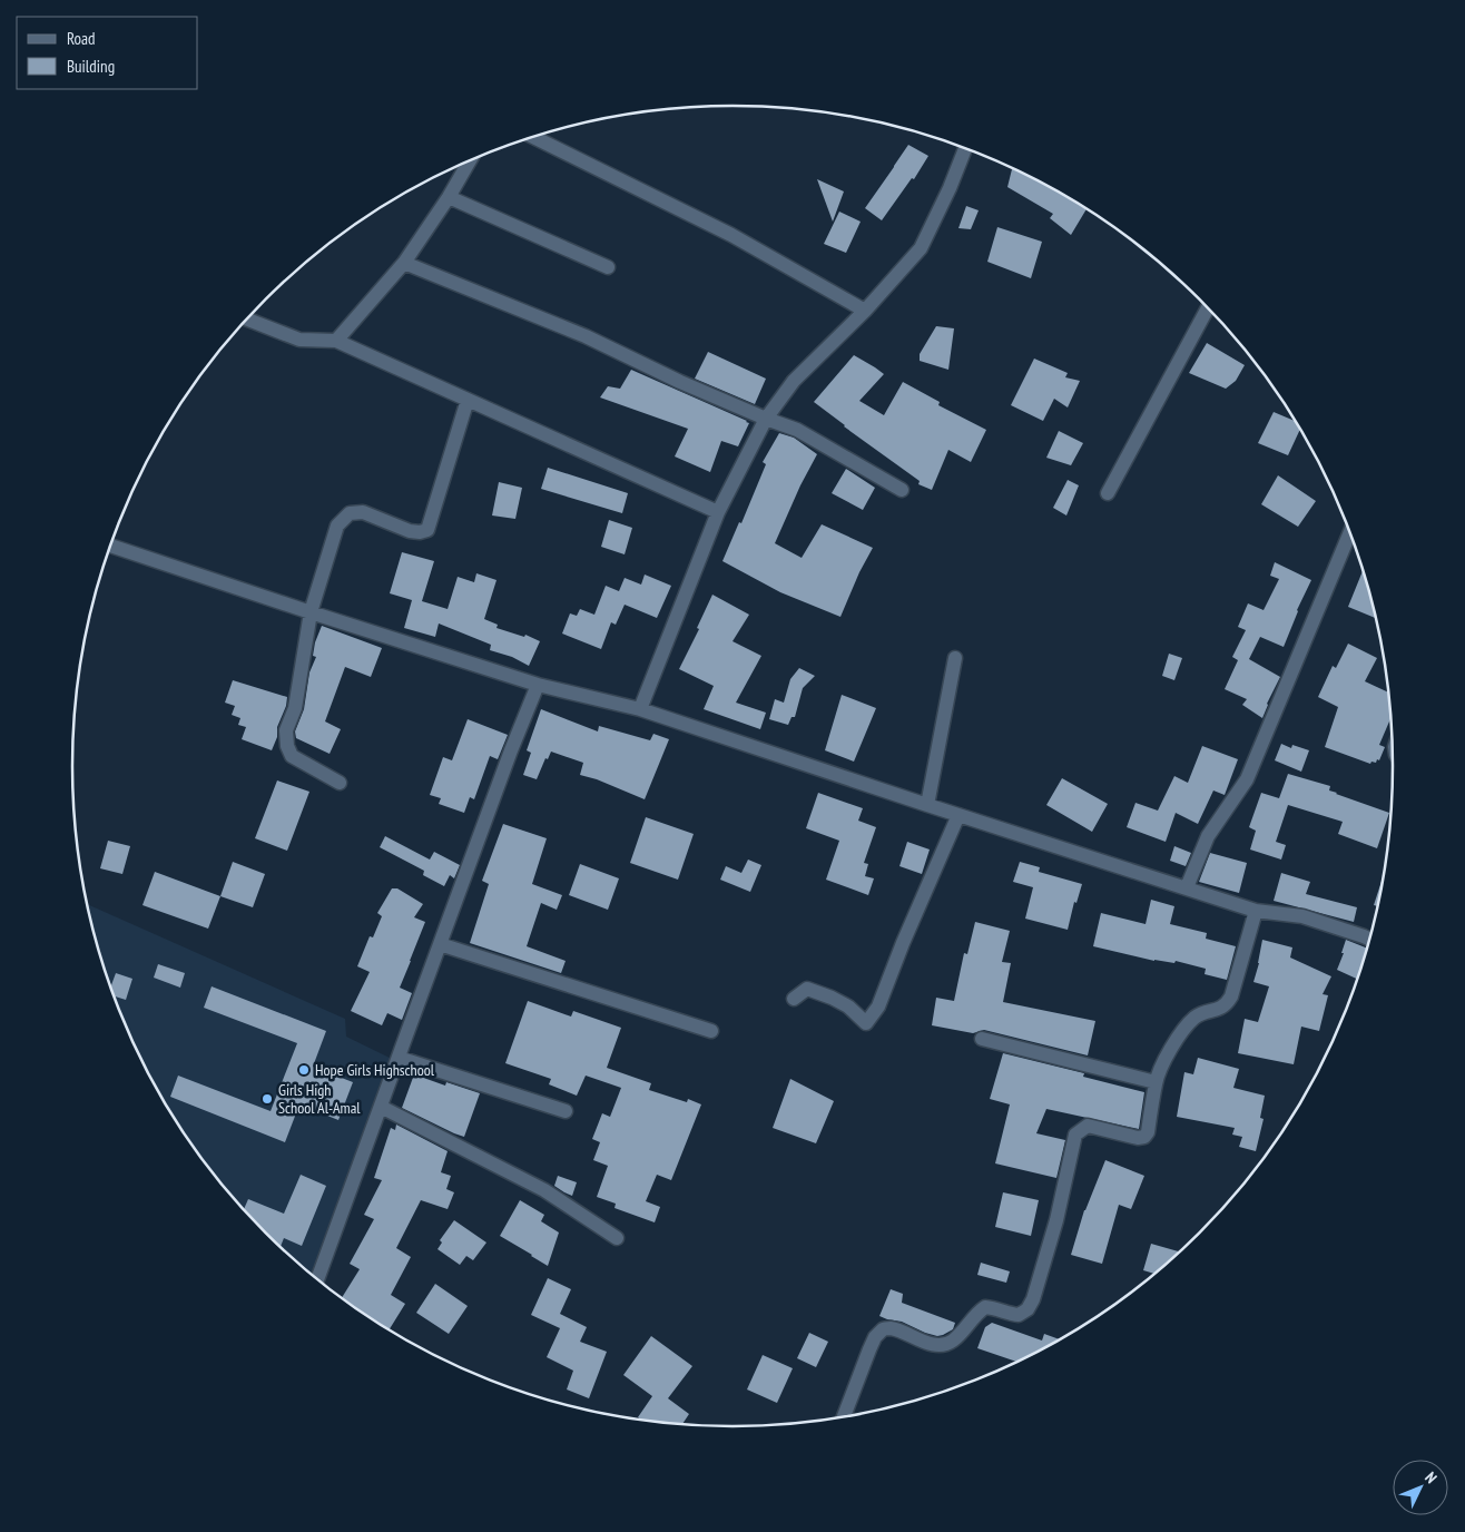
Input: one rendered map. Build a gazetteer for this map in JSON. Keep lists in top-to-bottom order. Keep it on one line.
{"places":["Hope Girls Highschool","Girls High School Al-Amal"],"legend":["Road","Building"],"north":"top right"}
